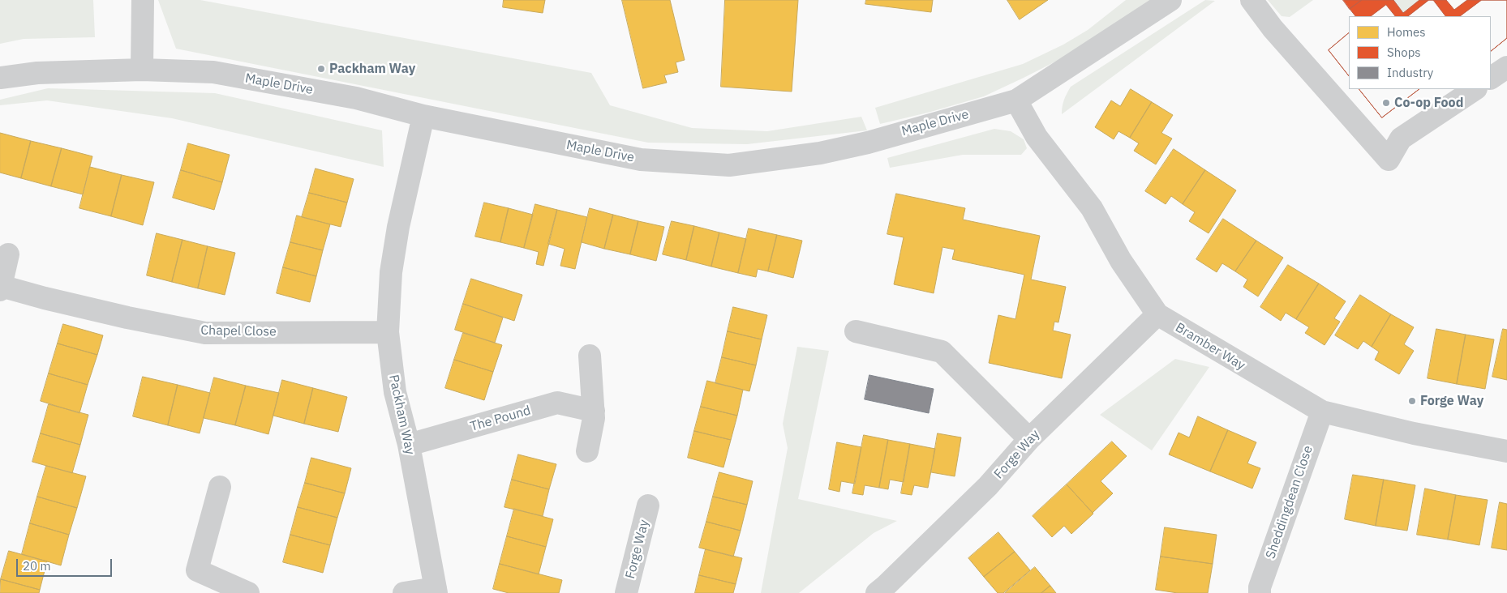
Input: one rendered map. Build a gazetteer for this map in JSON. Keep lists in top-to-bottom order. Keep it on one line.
{"streets":{"street":["Maple Drive","Chapel Close","Bramber Way","Packham Way","The Pound","Forge Way","Sheddingdean Close"]},"crossings":[["Maple Drive","Bramber Way"],["Maple Drive","Packham Way"],["Chapel Close","Packham Way"],["Bramber Way","Forge Way"],["Bramber Way","Sheddingdean Close"],["Packham Way","The Pound"]],"places":["Packham Way","Co-op Food","Forge Way"],"legend":["Homes","Shops","Industry"],"scale_bar":"20 m"}
